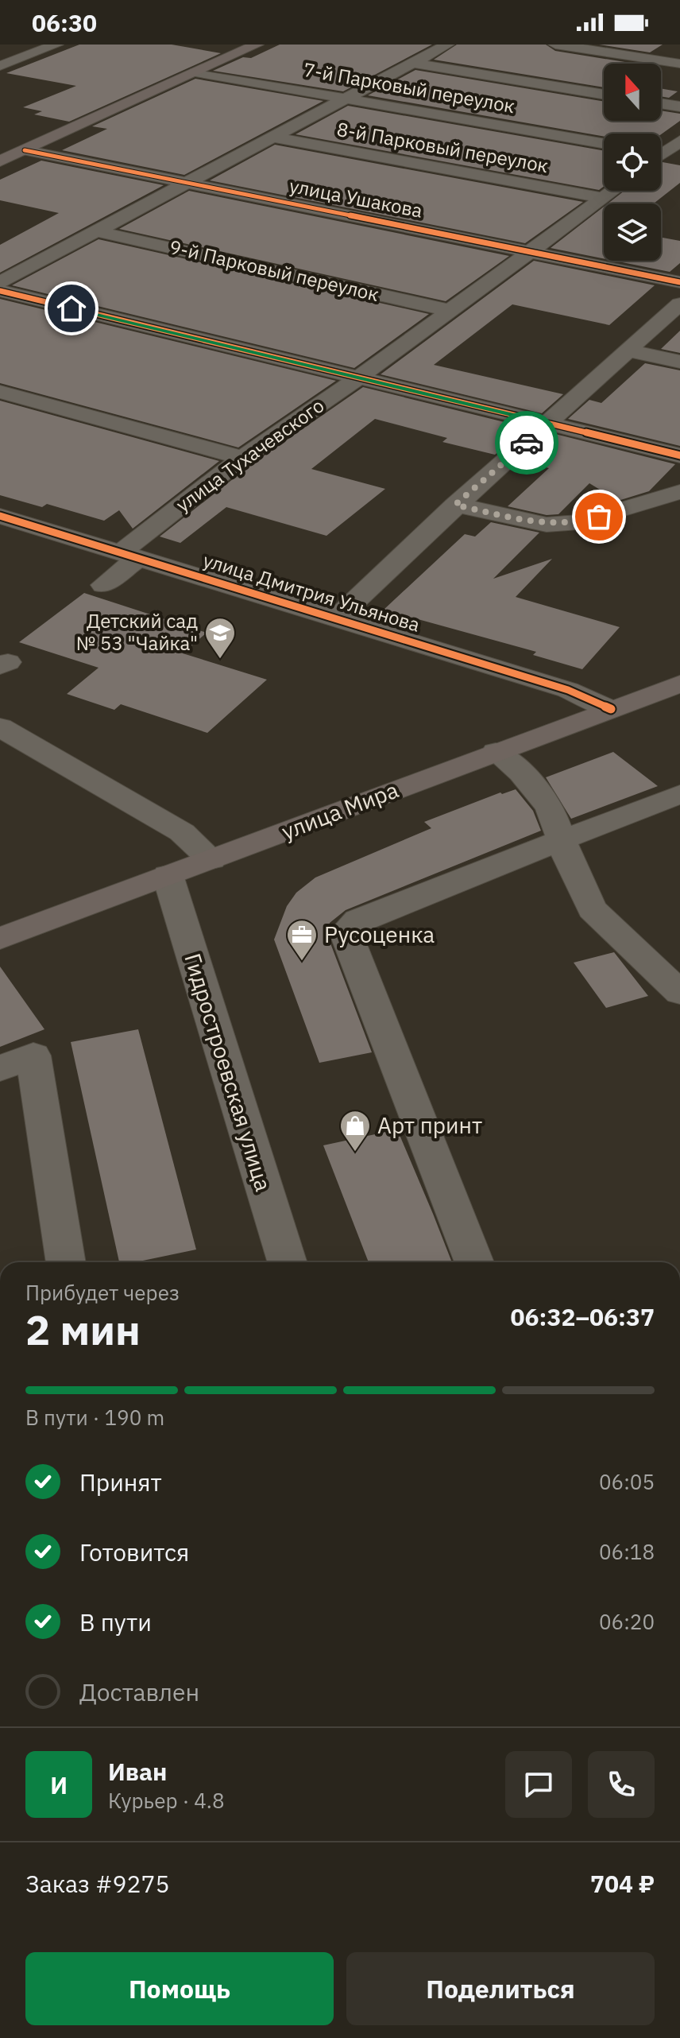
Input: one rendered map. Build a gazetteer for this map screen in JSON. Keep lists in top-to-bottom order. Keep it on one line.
{"streets":{"main road":["улица Мира"],"street":["7-й Парковый переулок","8-й Парковый переулок","улица Ушакова","9-й Парковый переулок","улица Тухачевского","улица Дмитрия Ульянова","Гидростроевская улица"]},"crossings":[["8-й Парковый переулок","улица Тухачевского"],["улица Ушакова","улица Тухачевского"],["9-й Парковый переулок","улица Тухачевского"],["улица Тухачевского","улица Дмитрия Ульянова"],["улица Дмитрия Ульянова","улица Мира"],["улица Мира","Гидростроевская улица"]],"places":{"school or university":["Детский сад № 53 \"Чайка\""],"office":["Русоценка"],"shop":["Арт принт"]},"north":"top","page":{"status":"06:30","heading":["2 мин","Прибудет через","06:32–06:37"],"panel":["Иван","Курьер · 4.8","Заказ #9275","704 ₽"],"bar":"В пути · 190 m","list":[["Принят","06:05"],["Готовится","06:18"],["В пути","06:20"],"Доставлен"],"round":"И","buttons":["Помощь","Поделиться"]}}
